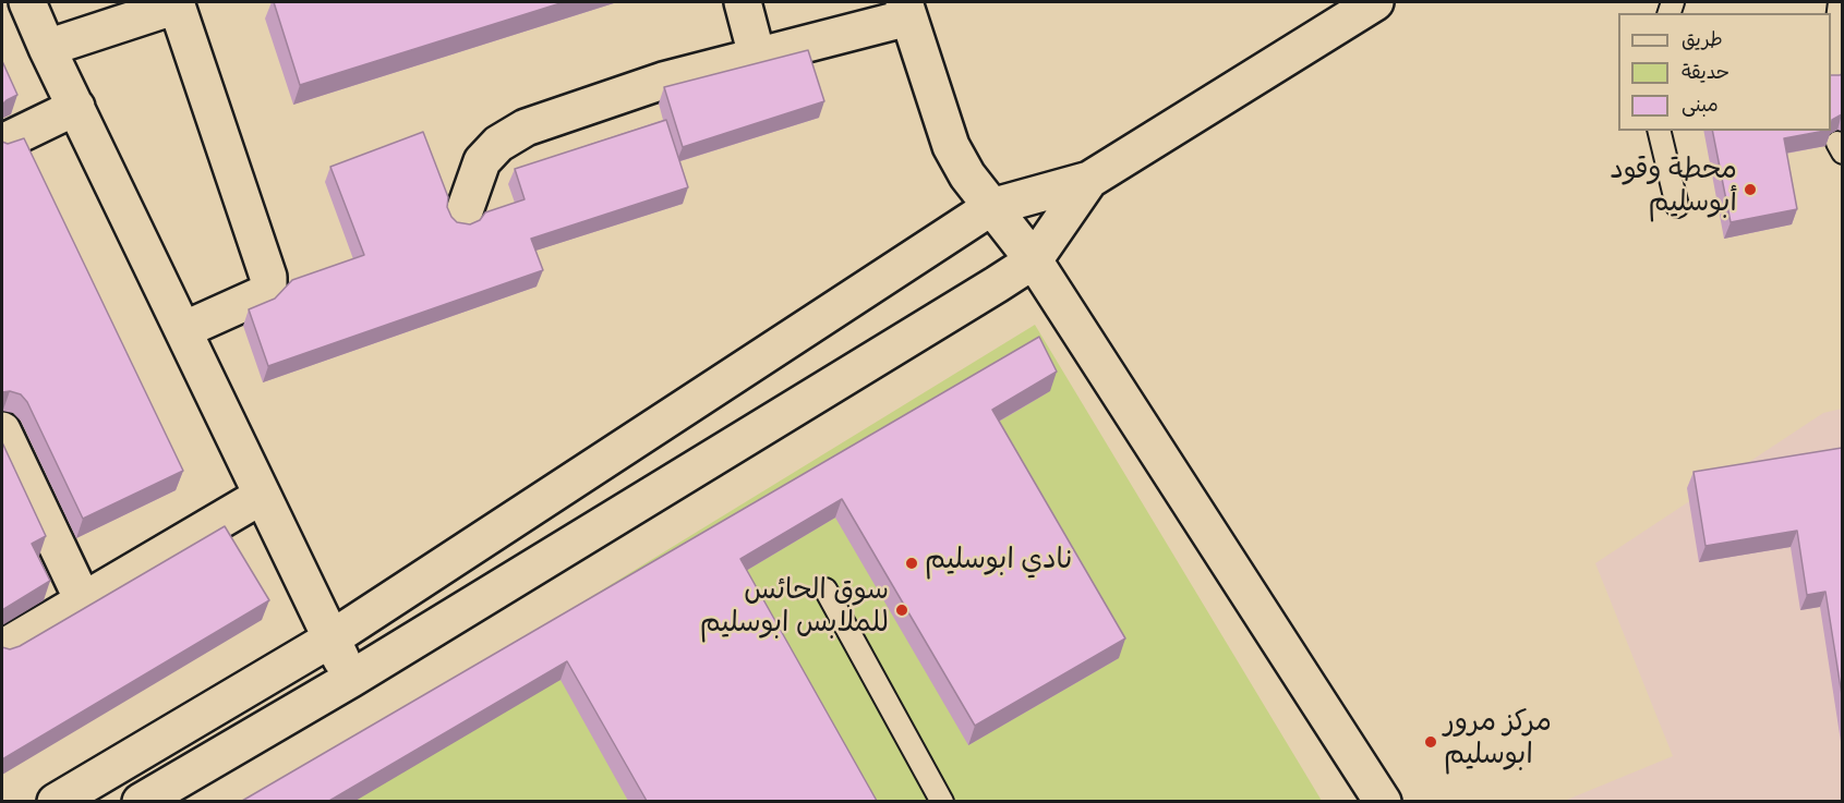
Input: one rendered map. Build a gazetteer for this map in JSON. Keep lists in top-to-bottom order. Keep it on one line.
{"places":["محطة وقود أبوسليم","نادي ابوسليم","سوق الحائس للملابس ابوسليم","مركز مرور ابوسليم"],"legend":["طريق","حديقة","مبنى"]}
